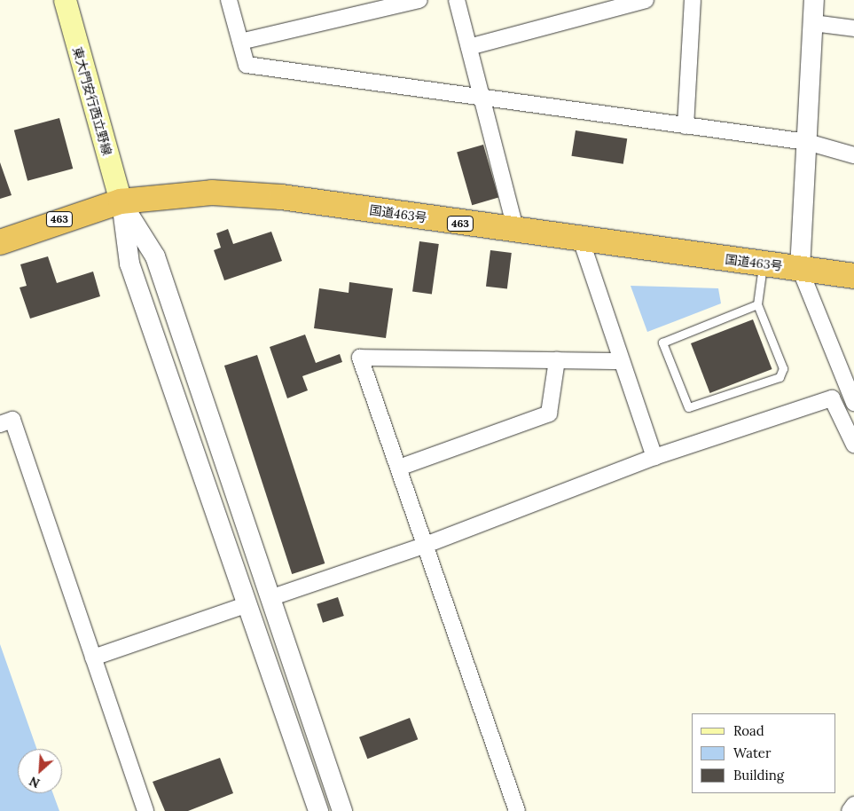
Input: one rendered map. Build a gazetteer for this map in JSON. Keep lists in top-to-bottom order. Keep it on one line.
{"streets":{"highway":["国道463号","463"],"main road":["東大門安行西立野線"]},"crossings":[["東大門安行西立野線","国道463号"]],"legend":["Road","Water","Building"],"north":"bottom left"}
